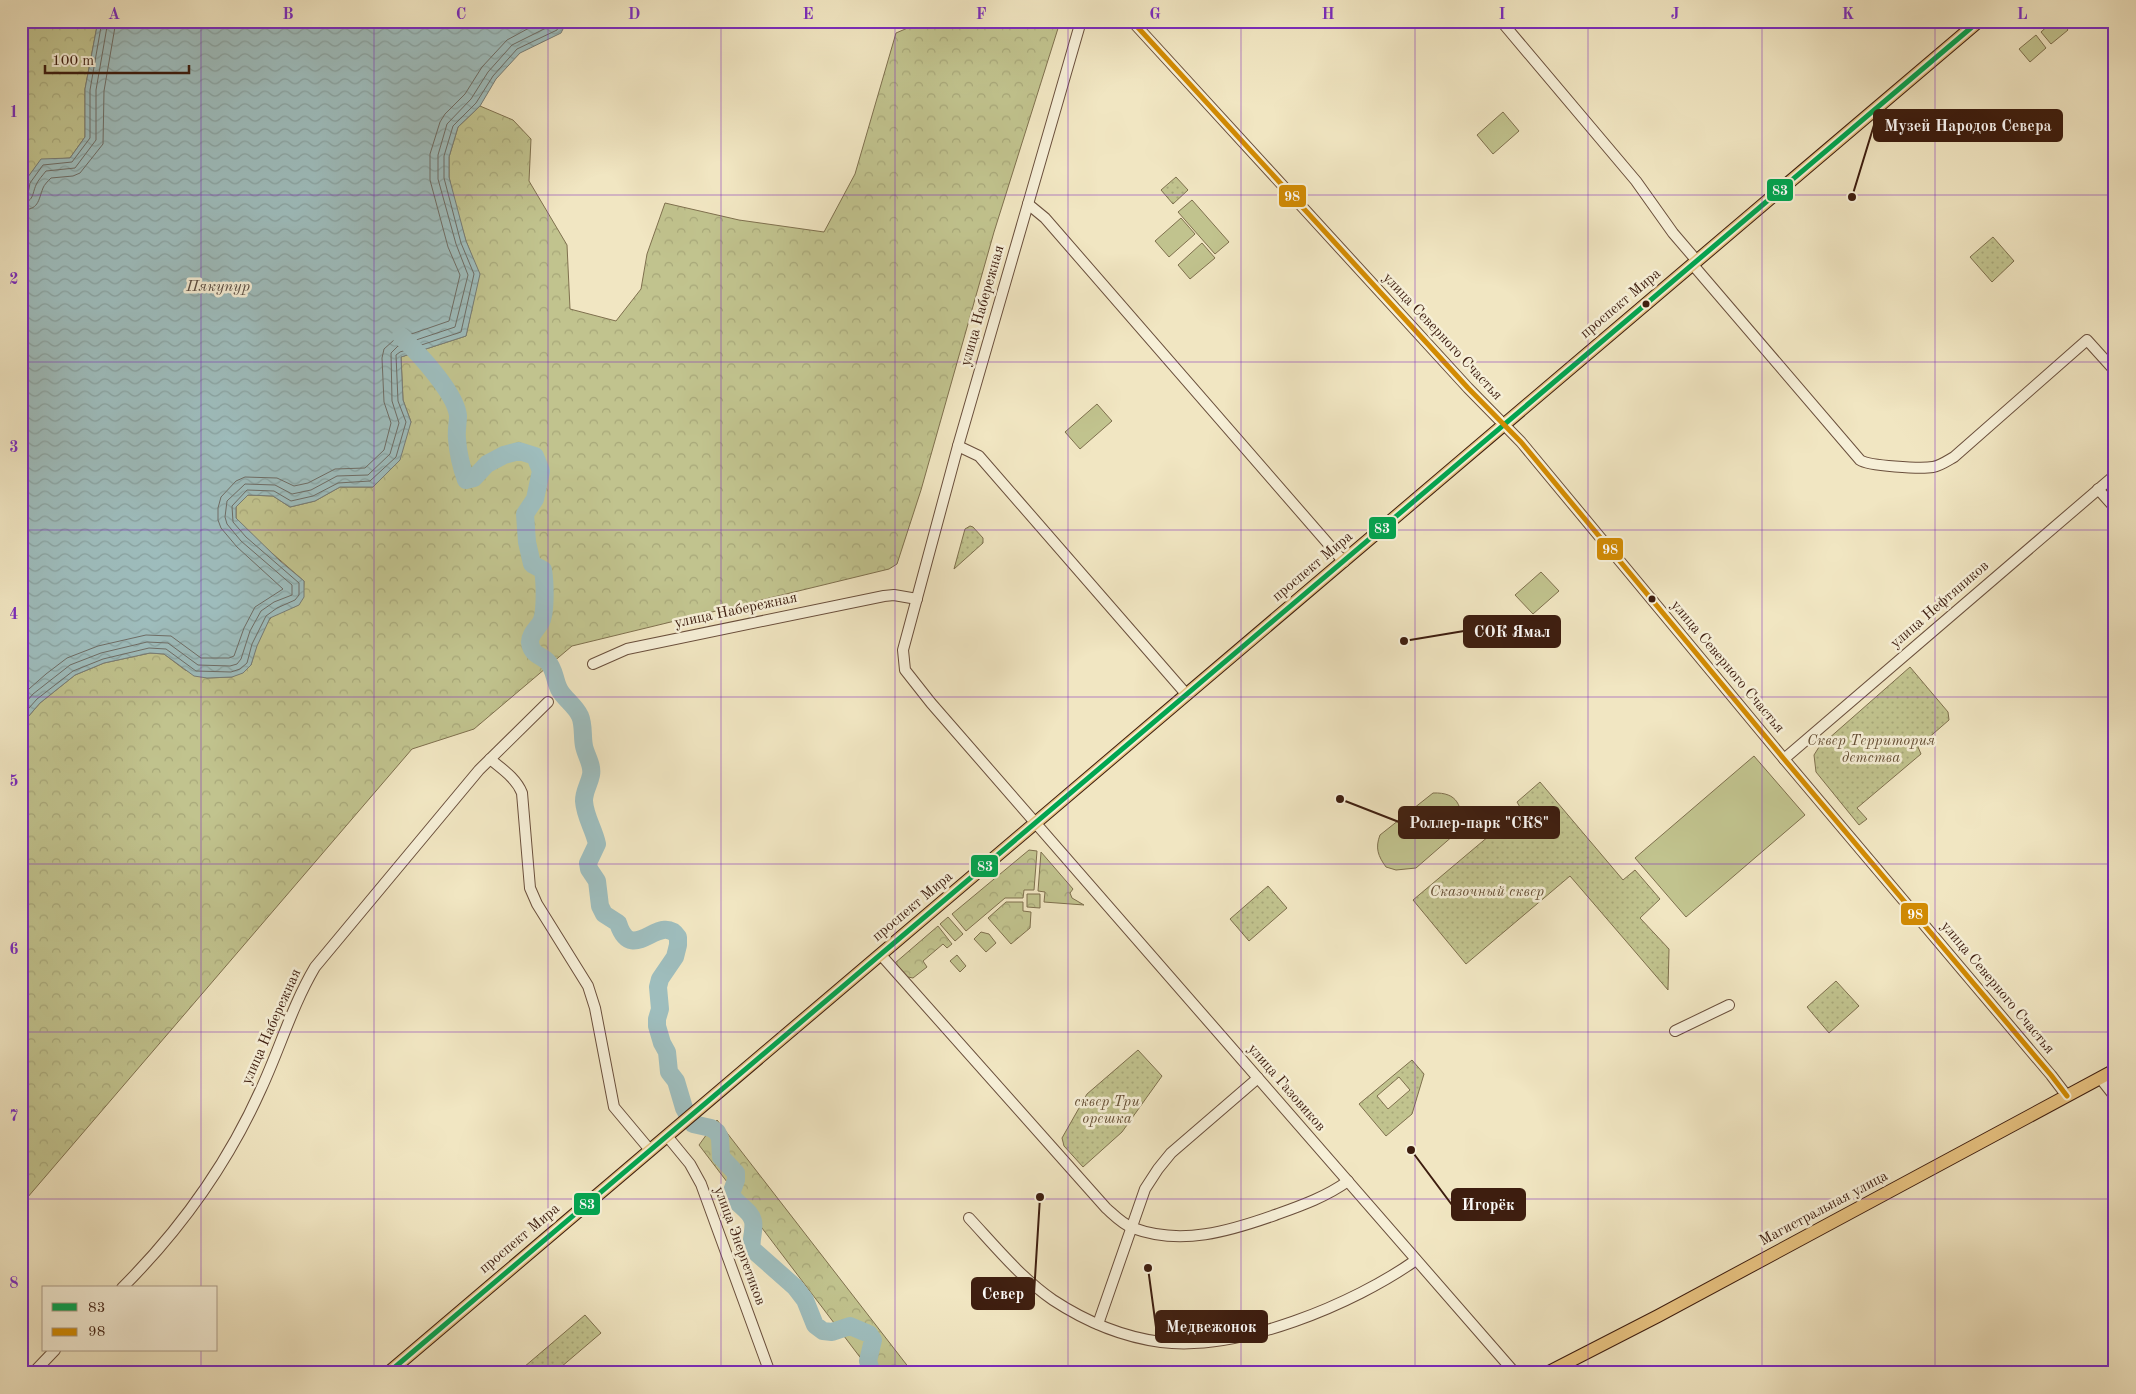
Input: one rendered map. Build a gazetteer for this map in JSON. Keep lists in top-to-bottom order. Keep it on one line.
{"streets":{"main road":["проспект Мира","Магистральная улица"],"street":["улица Набережная","улица Северного Счастья","улица Нефтяников","улица Газовиков","улица Энергетиков"]},"crossings":[["проспект Мира","улица Набережная"],["проспект Мира","улица Северного Счастья"],["проспект Мира","улица Газовиков"],["проспект Мира","улица Энергетиков"],["улица Набережная","улица Газовиков"],["улица Северного Счастья","улица Нефтяников"],["улица Северного Счастья","Магистральная улица"]],"water":["Пякупур"],"parks":["Сквер Территория детства","Сказочный сквер","сквер Три орешка"],"places":["Музей Народов Севера","СОК Ямал","Роллер-парк \"СК8\"","Игорёк","Север","Медвежонок"],"lines":["transit line 83","transit line 98"],"legend":["83","98"],"scale_bar":"100 m","grid":{"columns":["A","B","C","D","E","F","G","H","I","J","K","L"],"rows":["1","2","3","4","5","6","7","8"]}}
